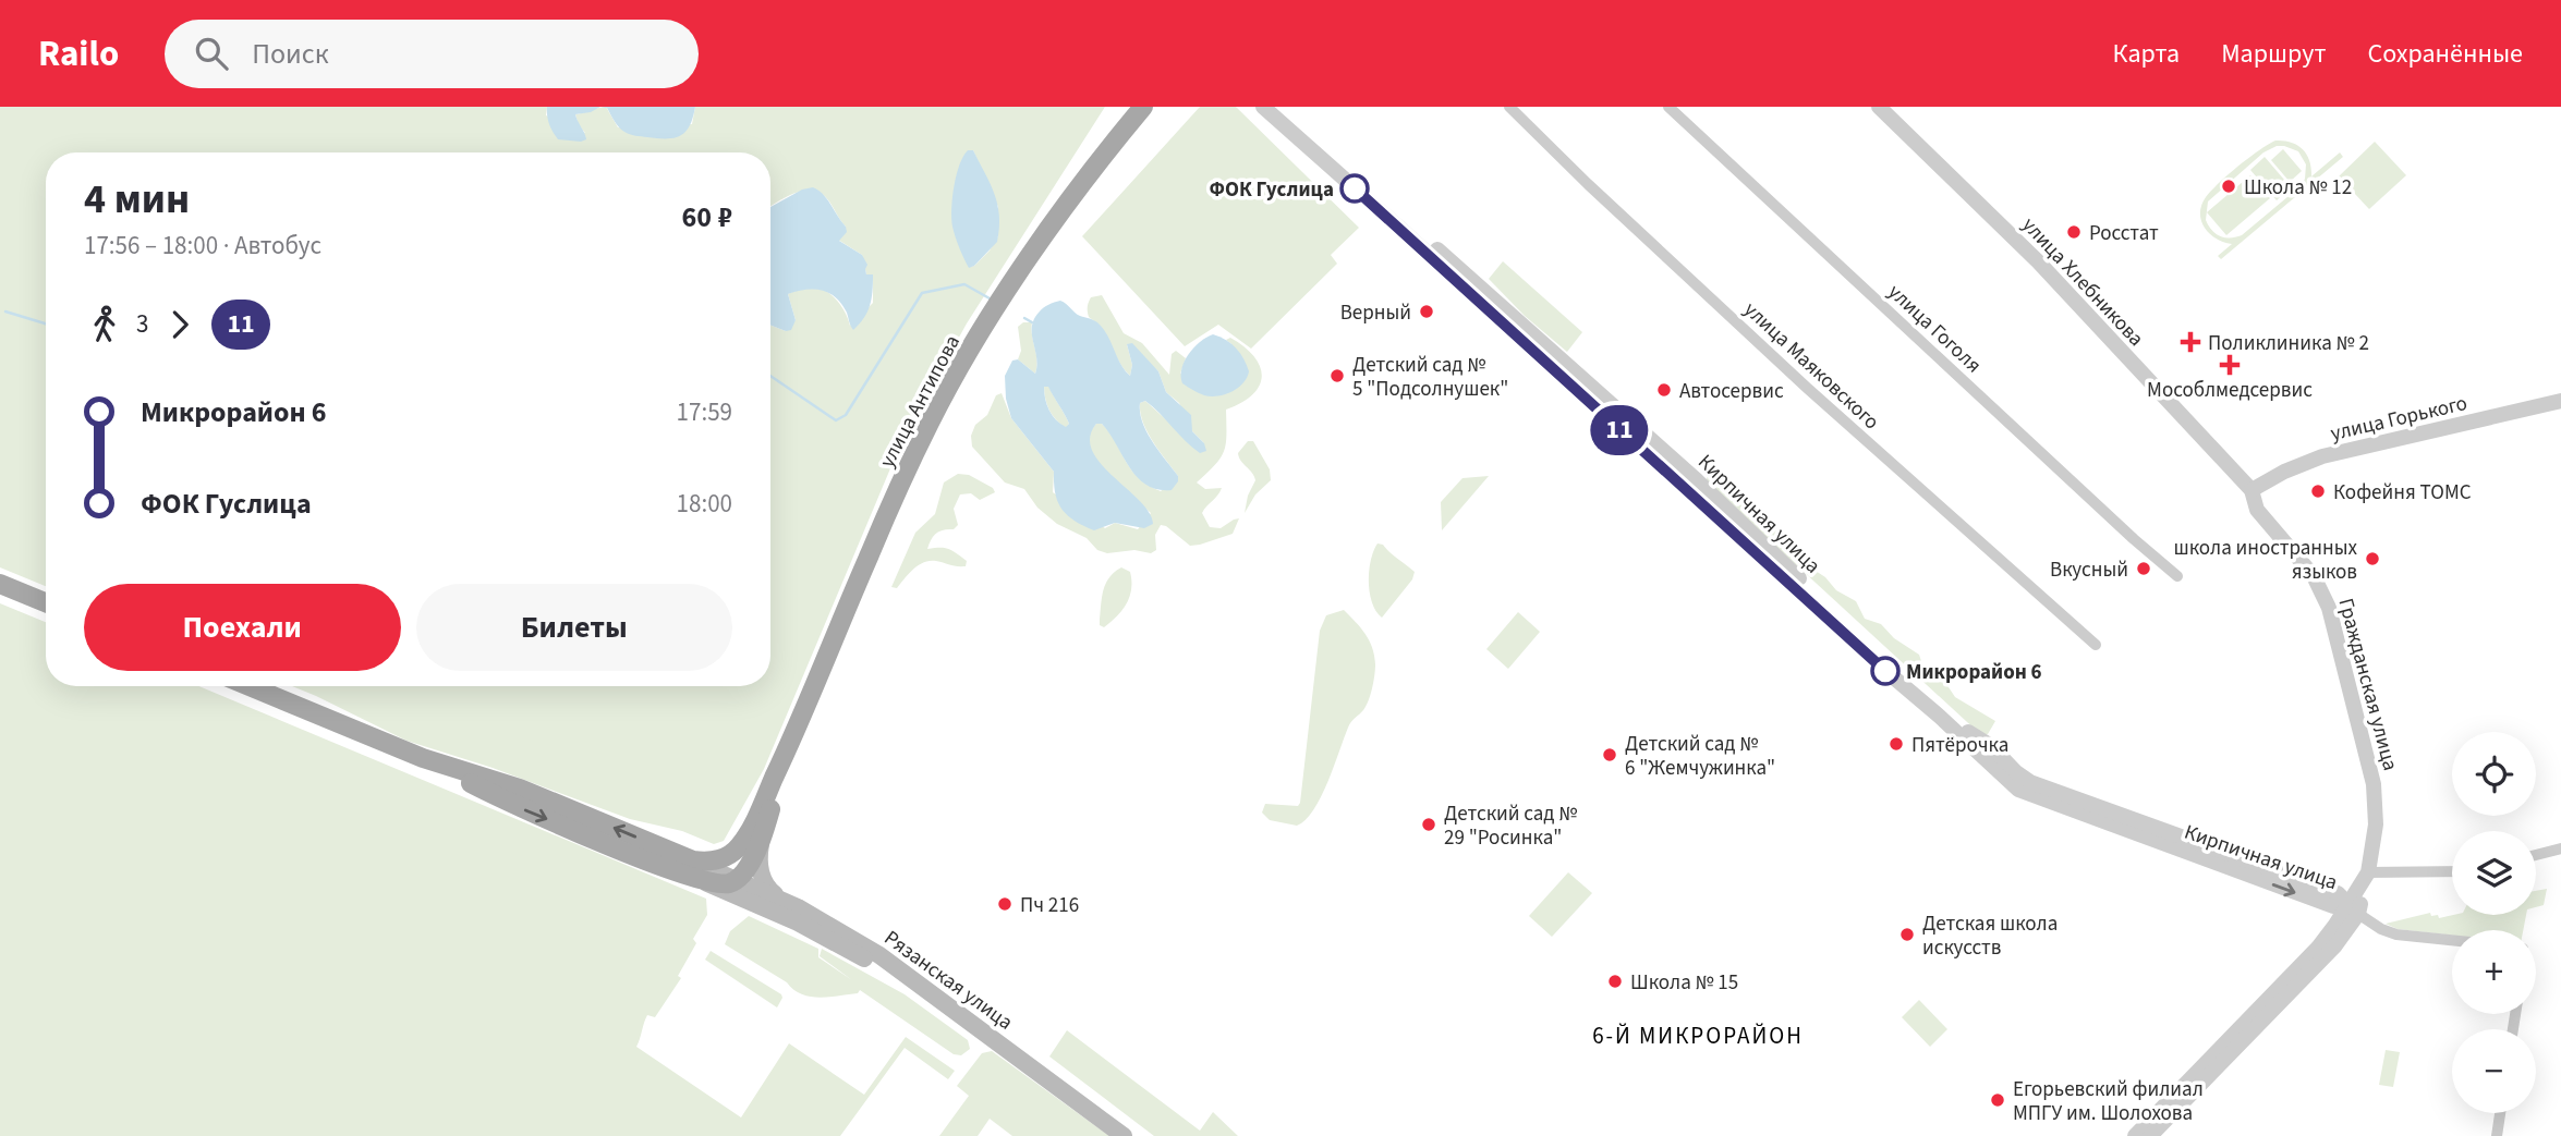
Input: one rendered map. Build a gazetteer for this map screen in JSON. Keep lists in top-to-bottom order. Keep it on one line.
{"streets":{"main road":["улица Антипова","Рязанская улица"],"street":["улица Хлебникова","улица Гоголя","улица Маяковского","улица Горького","Кирпичная улица","Гражданская улица"]},"crossings":[["улица Хлебникова","улица Горького"],["улица Хлебникова","Гражданская улица"],["улица Антипова","Рязанская улица"],["улица Горького","Гражданская улица"],["Кирпичная улица","Гражданская улица"]],"districts":["6-Й МИКРОРАЙОН"],"places":{"other":["Школа № 12","ФОК Гуслица","Росстат","Верный","Детский сад № 5 \"Подсолнушек\"","Автосервис","Кофейня ТОМС","школа иностранных языков","Вкусный","Микрорайон 6","Пятёрочка","Детский сад № 6 \"Жемчужинка\"","Детский сад № 29 \"Росинка\"","Пч 216","Детская школа искусств","Школа № 15","Егорьевский филиал МПГУ им. Шолохова"],"health":["Поликлиника № 2","Мособлмедсервис"]},"lines":["bus line 11"],"page":{"header":"Railo","search":"Поиск","nav":["Карта","Маршрут","Сохранённые"],"on_map":"11","heading":["4 мин","17:56 – 18:00 · Автобус","60 ₽"],"legs":["3","11"],"list":[{"name":"Микрорайон 6","value":"17:59"},{"name":"ФОК Гуслица","value":"18:00"}],"buttons":["Поехали","Билеты"],"map_buttons":["+","−"]}}
